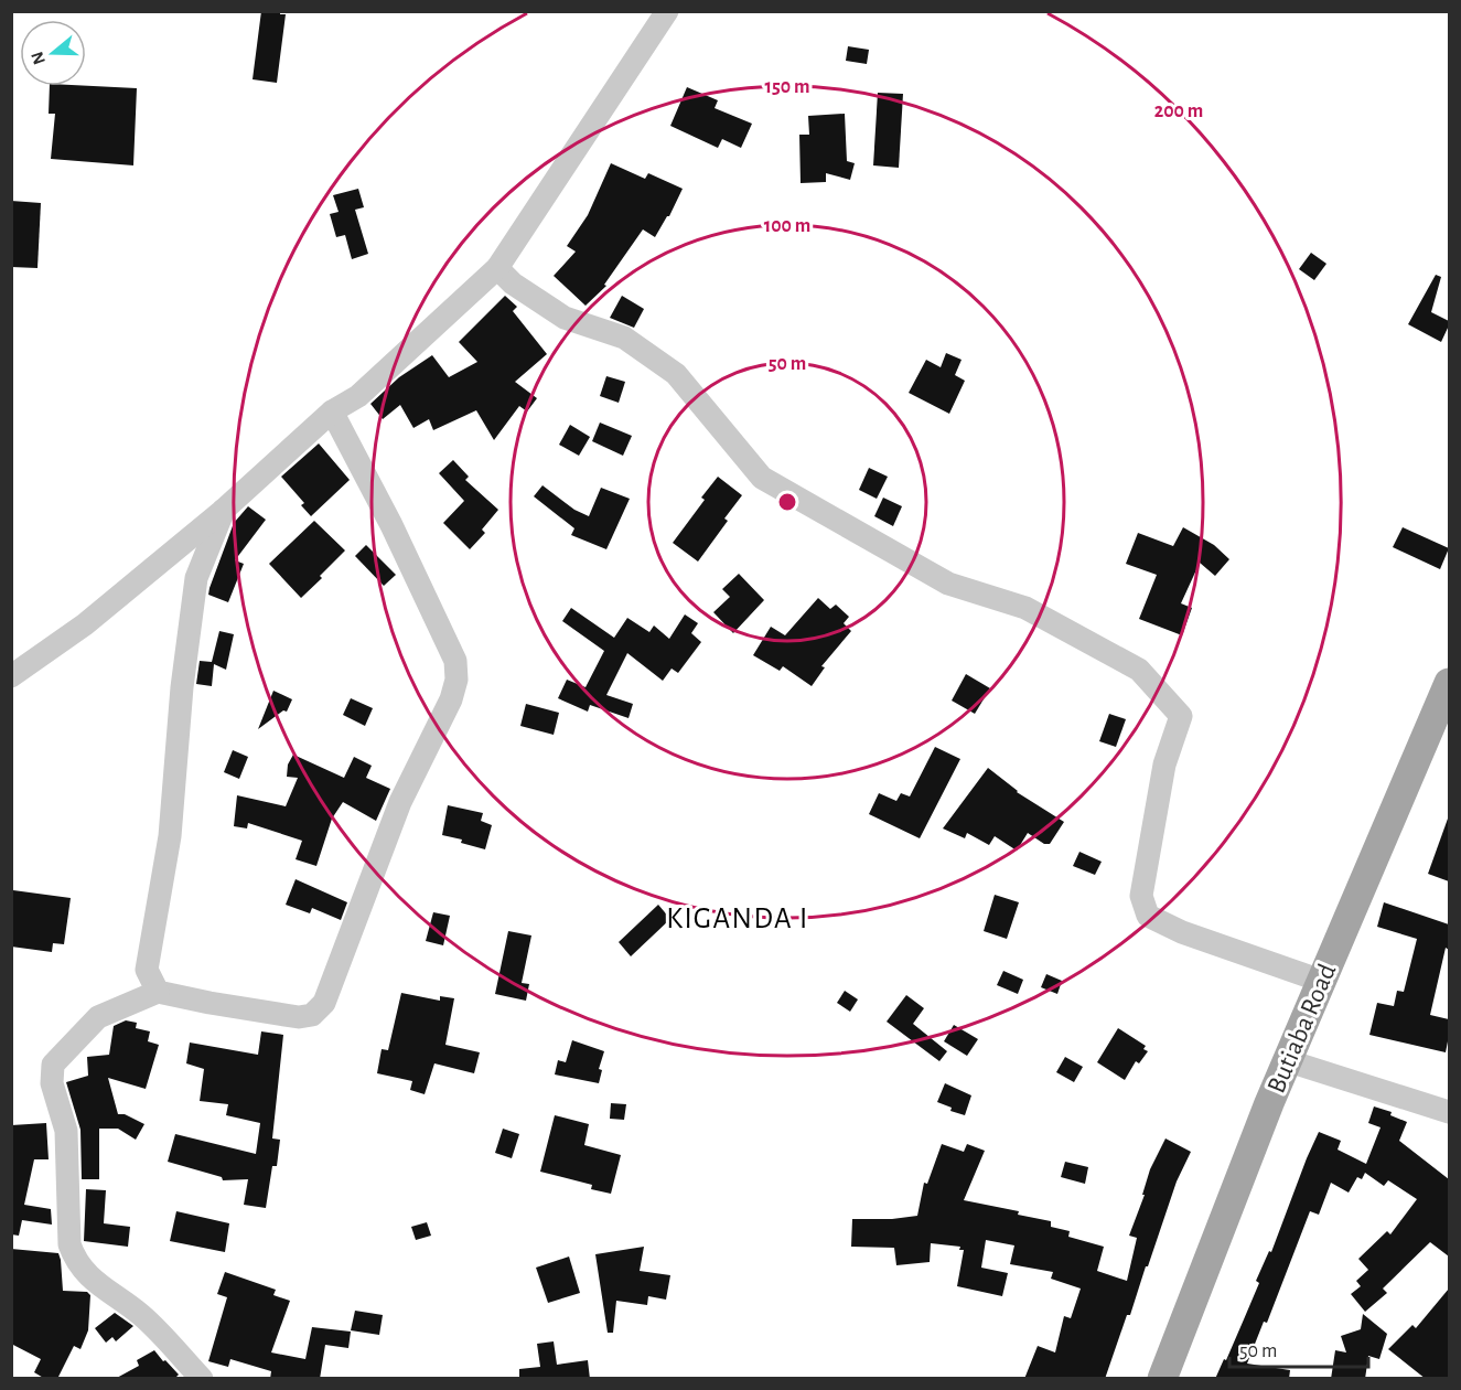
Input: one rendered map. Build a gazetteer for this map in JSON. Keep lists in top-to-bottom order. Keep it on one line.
{"streets":{"main road":["Butiaba Road"]},"districts":["KIGANDA I"],"scale_bar":"50 m","north":"left","rings":["150 m","200 m","100 m","50 m"]}
